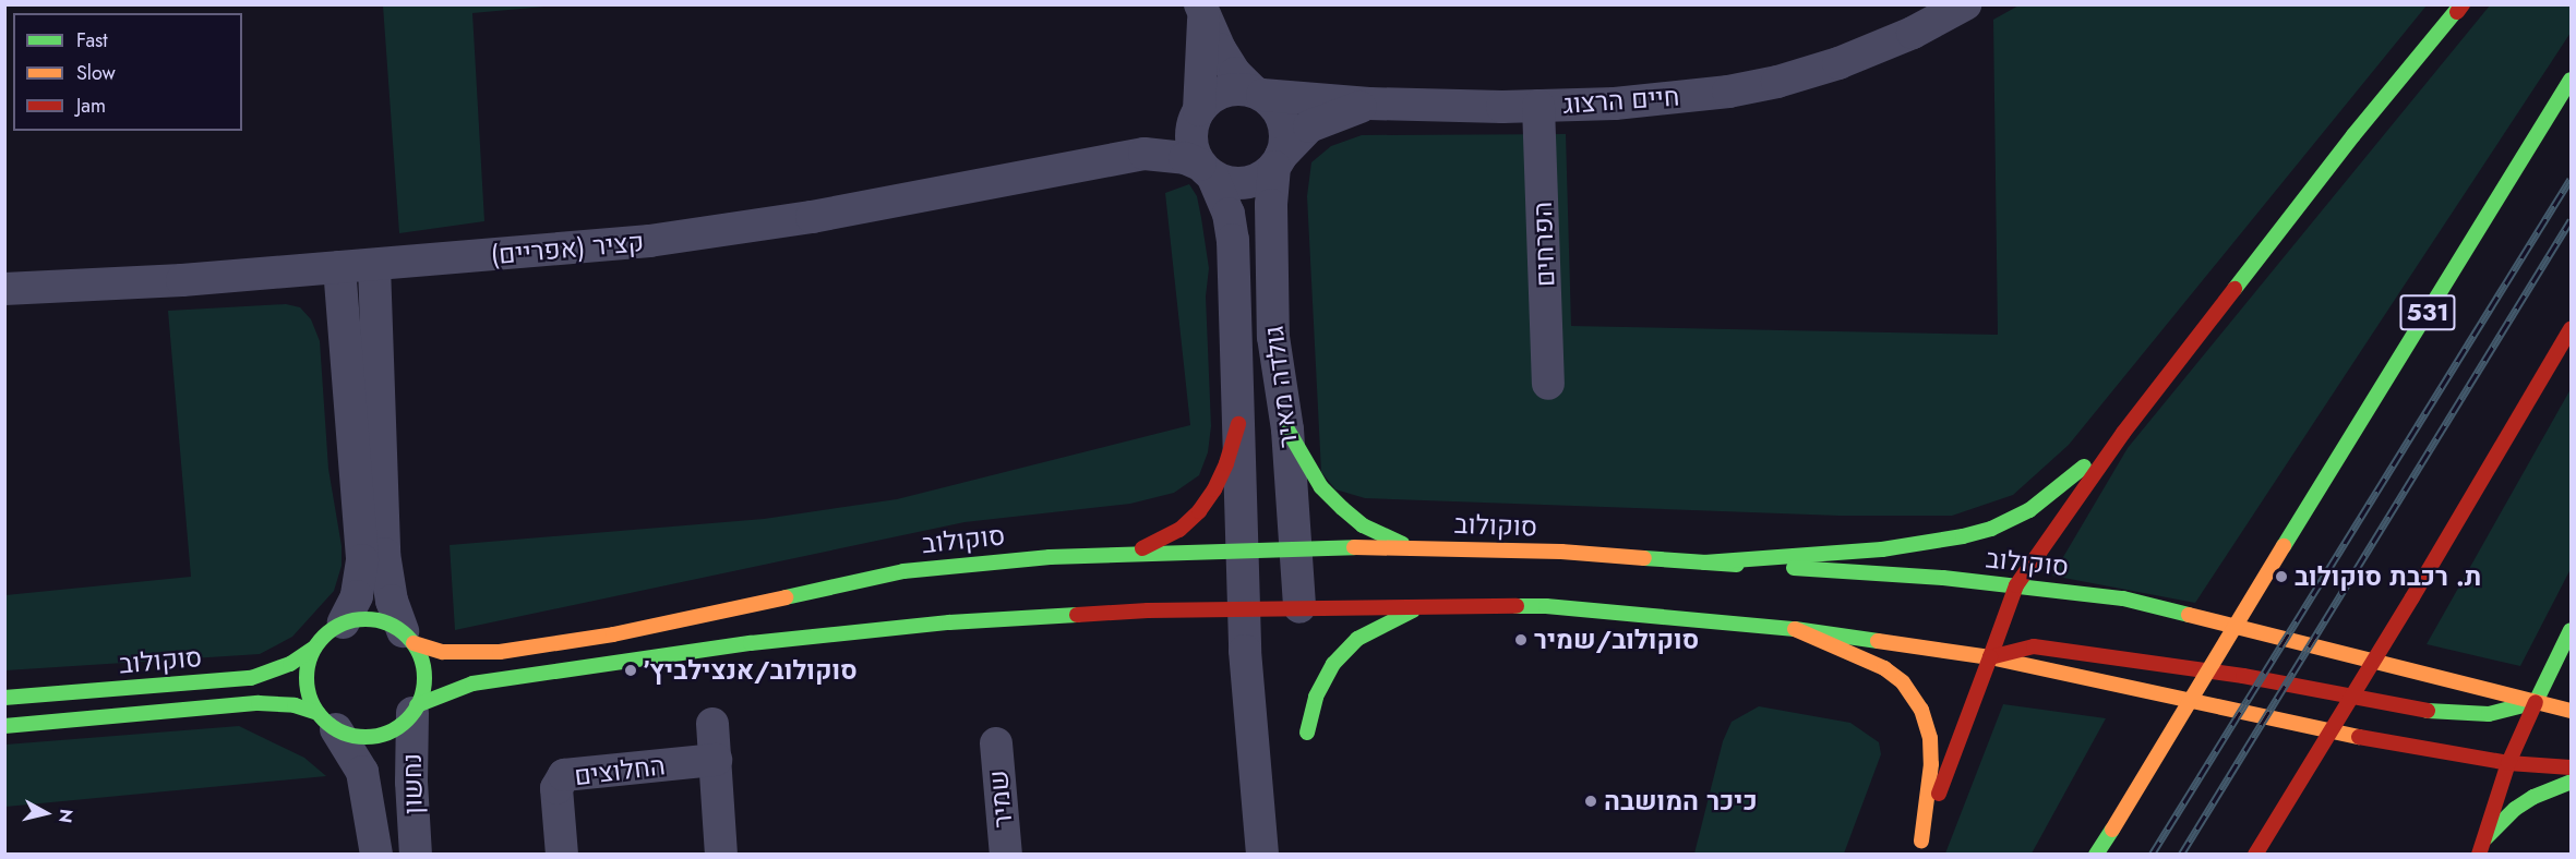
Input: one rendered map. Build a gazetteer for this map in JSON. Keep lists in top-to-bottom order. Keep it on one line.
{"streets":{"main road":["531","סוקולוב"],"street":["חיים הרצוג","הפרחים","קציר (אפריים)","גולדה מאיר","החלוצים","נחשון","שמיר"]},"crossings":[["חיים הרצוג","הפרחים"],["חיים הרצוג","קציר (אפריים)"],["חיים הרצוג","גולדה מאיר"],["קציר (אפריים)","גולדה מאיר"],["גולדה מאיר","סוקולוב"],["סוקולוב","נחשון"]],"places":["ת. רכבת סוקולוב","סוקולוב/שמיר","סוקולוב/אנצילביץ׳","כיכר המושבה"],"legend":["Fast","Slow","Jam"],"north":"right"}
